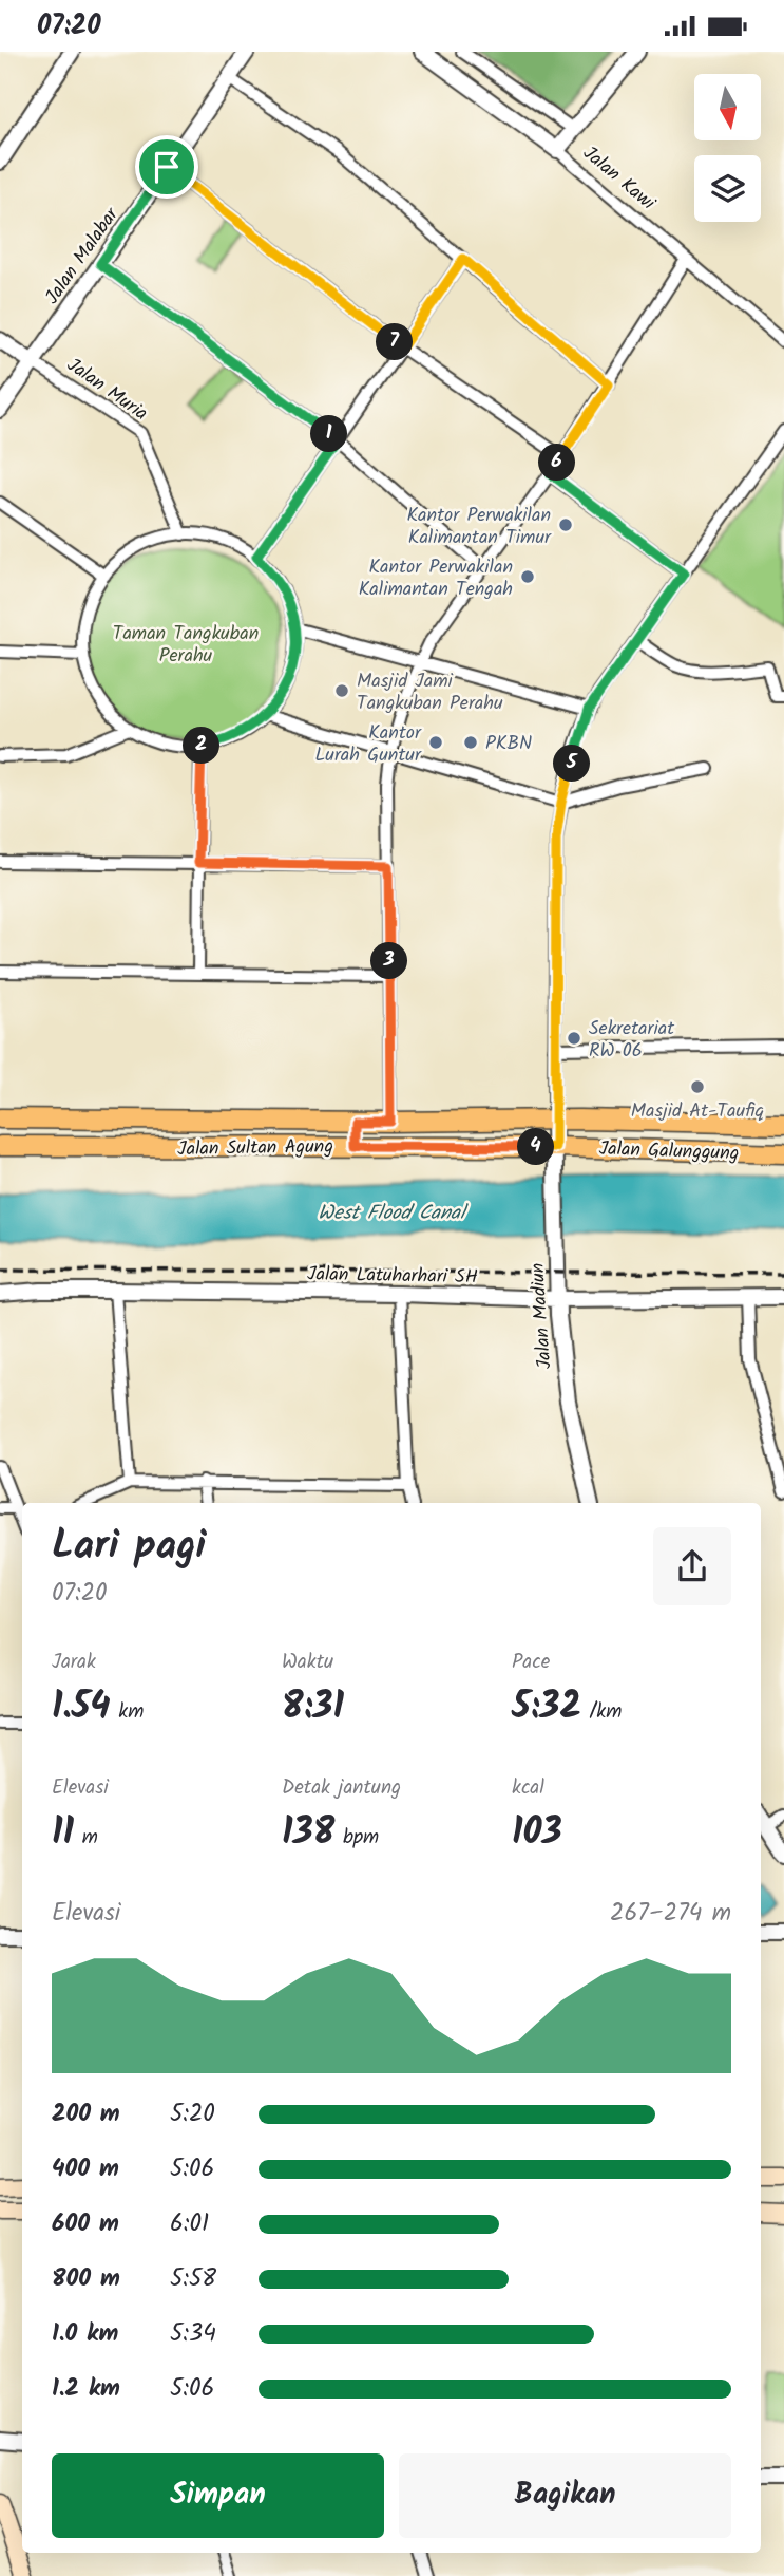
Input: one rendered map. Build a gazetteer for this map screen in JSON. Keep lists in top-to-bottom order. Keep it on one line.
{"streets":{"main road":["Jalan Sultan Agung","Jalan Galunggung"],"street":["Jalan Kawi","Jalan Malabar","Jalan Muria","Jalan Latuharhari SH","Jalan Madiun"]},"crossings":[["Jalan Malabar","Jalan Muria"],["Jalan Sultan Agung","Jalan Galunggung"],["Jalan Sultan Agung","Jalan Madiun"],["Jalan Galunggung","Jalan Madiun"],["Jalan Latuharhari SH","Jalan Madiun"]],"water":["West Flood Canal"],"parks":["Taman Tangkuban Perahu"],"places":["Kantor Perwakilan Kalimantan Timur","Kantor Perwakilan Kalimantan Tengah","Masjid Jami Tangkuban Perahu","Kantor Lurah Guntur","PKBN","Sekretariat RW 06","Masjid At-Taufiq"],"north":"bottom","page":{"status":"07:20","pins":["7","1","6","2","5","3","4"],"heading":["Lari pagi","07:20"],"stats":[["Jarak","1.54 km"],["Waktu","8:31"],["Pace","5:32 /km"],["Elevasi","11 m"],["Detak jantung","138 bpm"],["kcal","103"]],"chart":["Elevasi","267–274 m"],"list":[{"name":"200 m","note":"5:20"},{"name":"400 m","note":"5:06"},{"name":"600 m","note":"6:01"},{"name":"800 m","note":"5:58"},{"name":"1.0 km","note":"5:34"},{"name":"1.2 km","note":"5:06"}],"buttons":["Simpan","Bagikan"]}}
